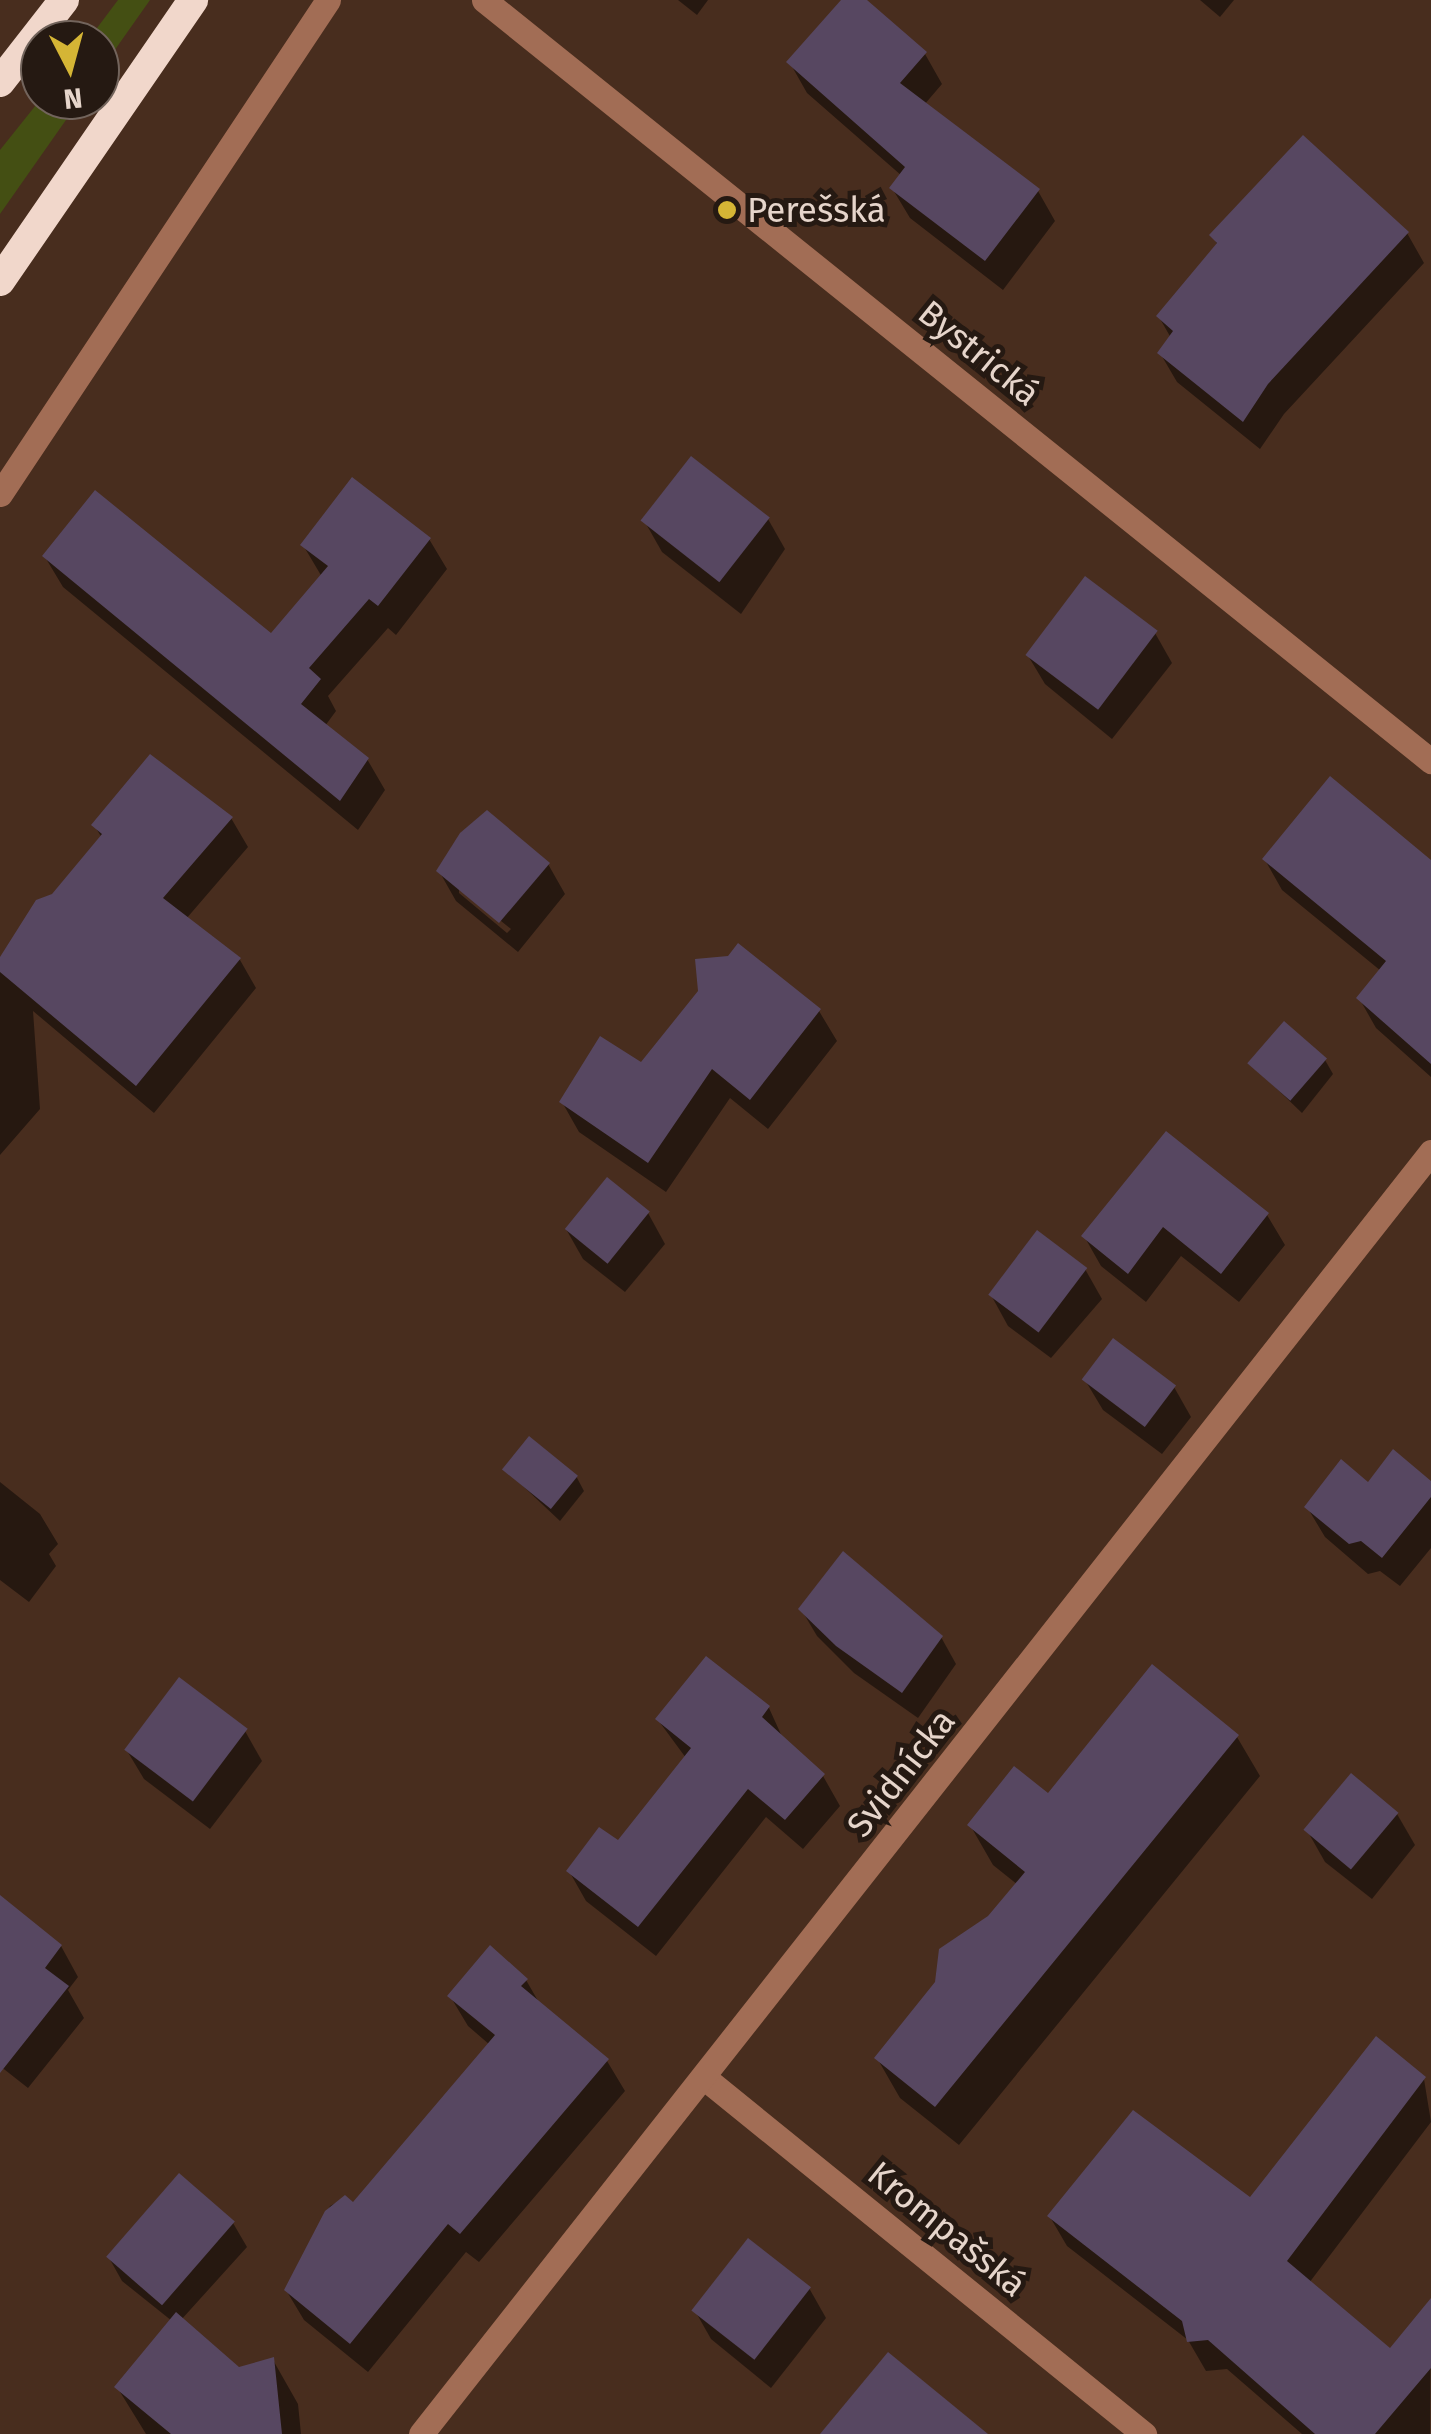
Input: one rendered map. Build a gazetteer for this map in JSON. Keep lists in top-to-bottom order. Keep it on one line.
{"streets":{"street":["Bystrická","Svidnícka","Krompašská"]},"crossings":[["Svidnícka","Krompašská"]],"places":["Perešská"],"north":"bottom"}
